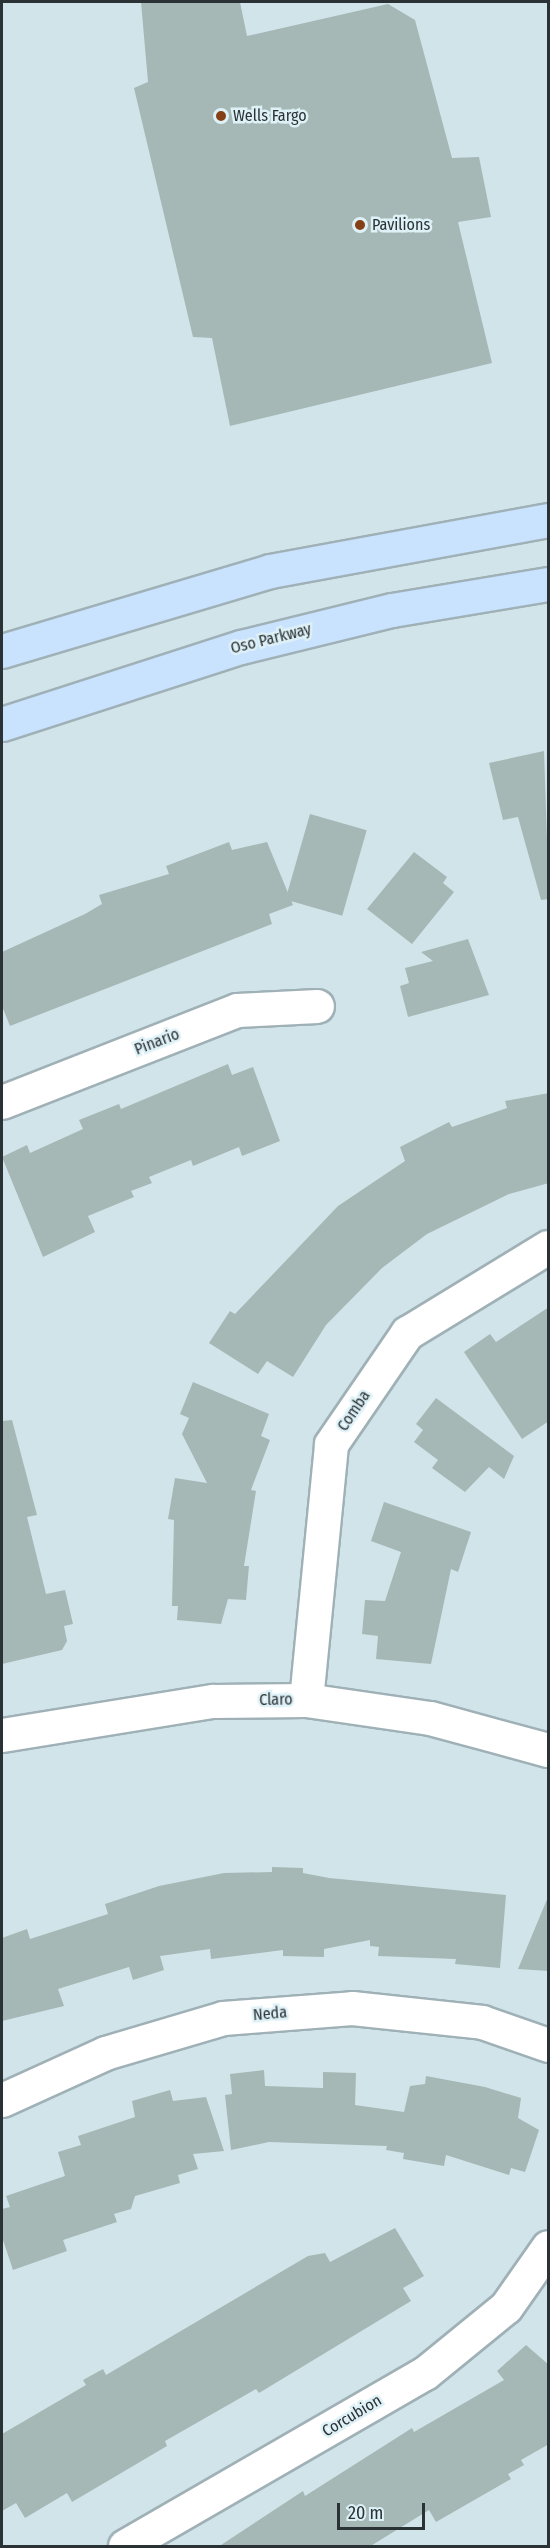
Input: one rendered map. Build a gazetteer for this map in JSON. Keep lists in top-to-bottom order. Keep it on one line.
{"streets":{"main road":["Oso Parkway"],"street":["Pinario","Comba","Claro","Neda","Corcubion"]},"crossings":[["Comba","Claro"]],"places":["Wells Fargo","Pavilions"],"scale_bar":"20 m"}
